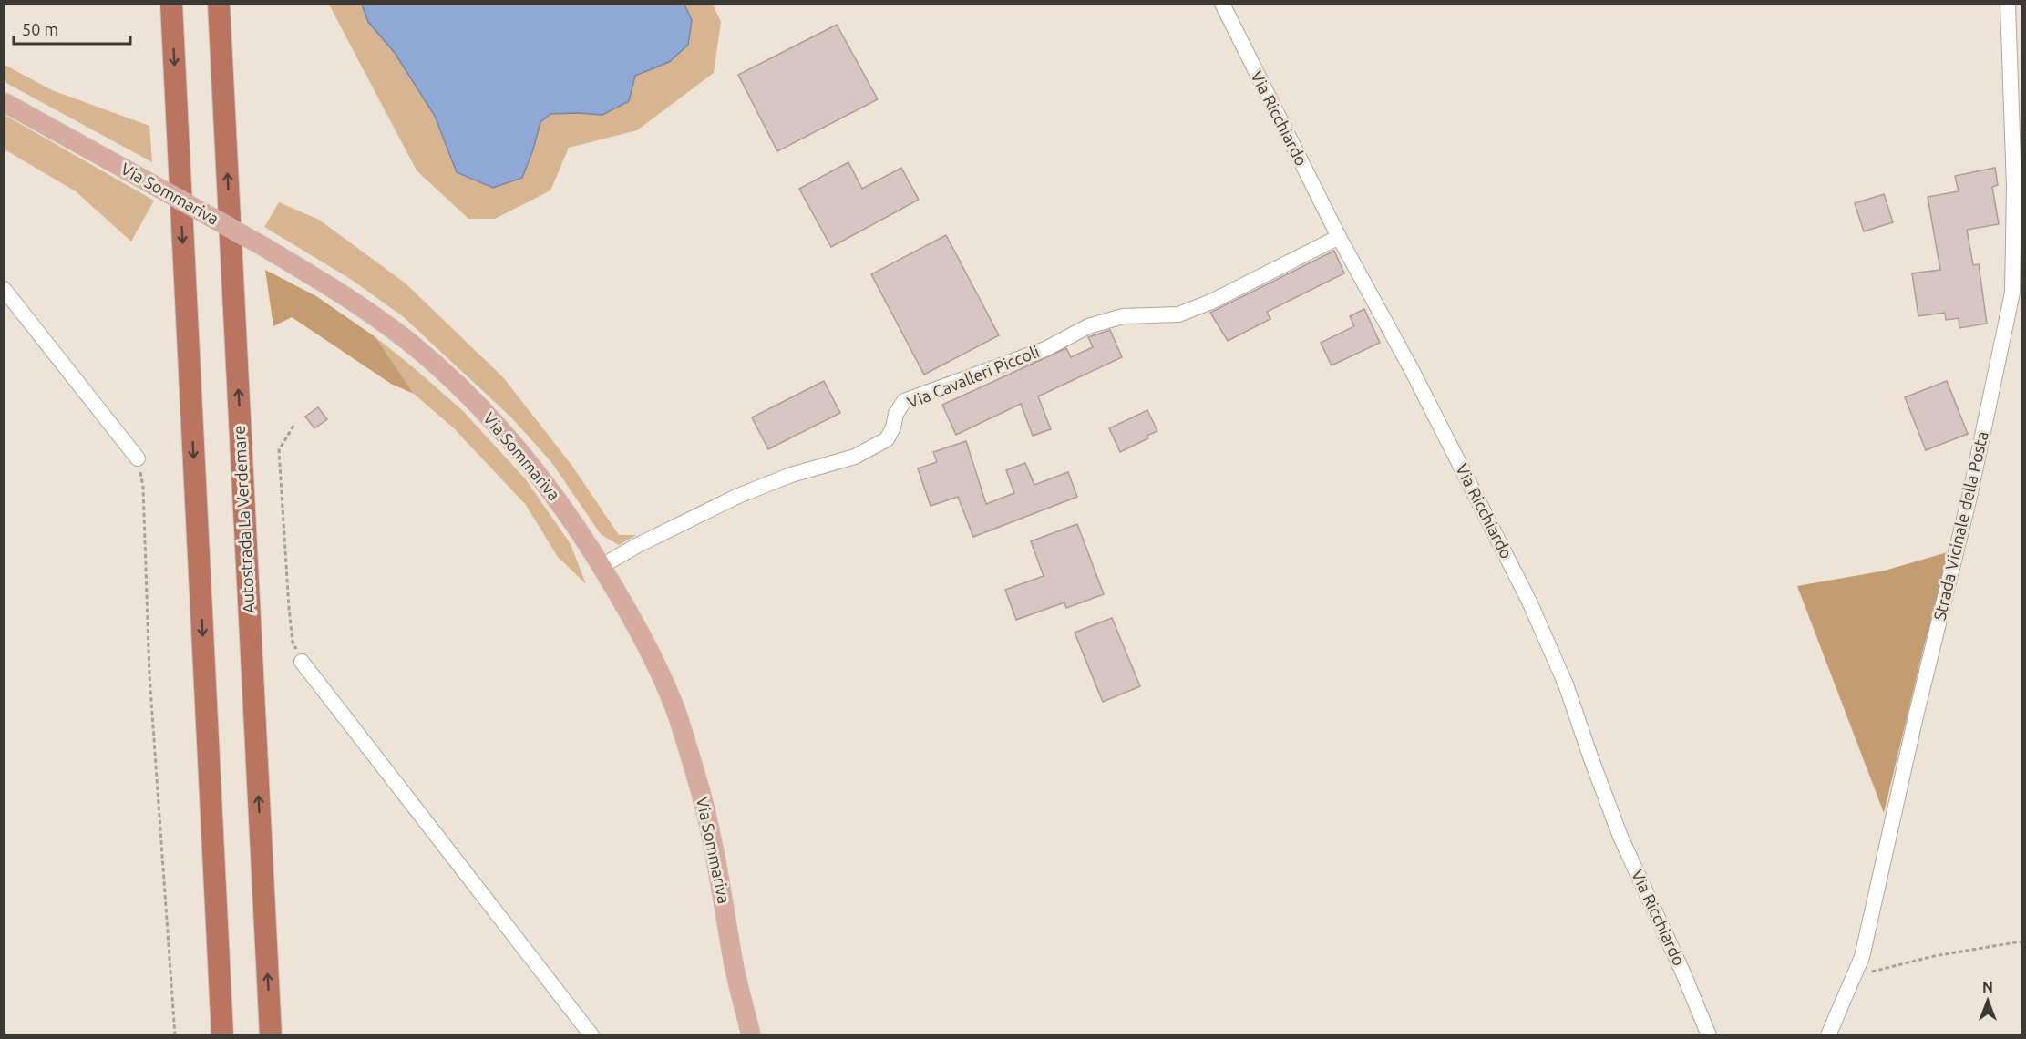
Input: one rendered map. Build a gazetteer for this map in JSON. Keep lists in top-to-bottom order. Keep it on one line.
{"streets":{"highway":["Autostrada La Verdemare"],"main road":["Via Sommariva"],"street":["Via Ricchiardo","Via Cavalleri Piccoli","Strada Vicinale della Posta"]},"crossings":[["Via Ricchiardo","Via Cavalleri Piccoli"],["Via Sommariva","Via Cavalleri Piccoli"]],"scale_bar":"50 m","north":"top"}
